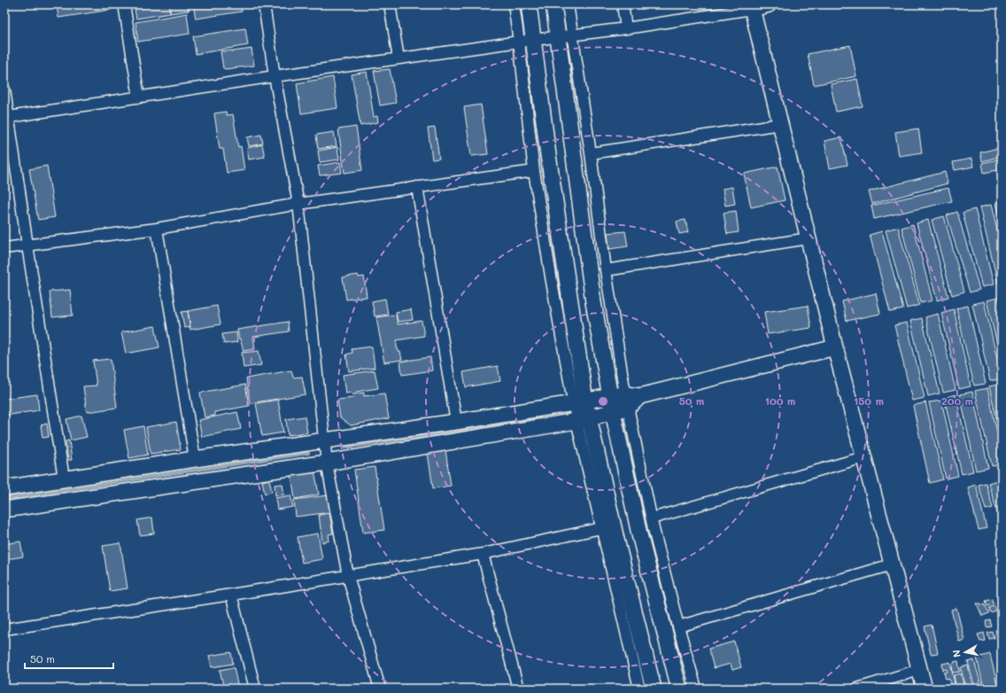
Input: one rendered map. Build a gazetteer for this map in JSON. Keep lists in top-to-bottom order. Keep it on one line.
{"scale_bar":"50 m","north":"left","rings":["50 m","100 m","150 m","200 m"]}
